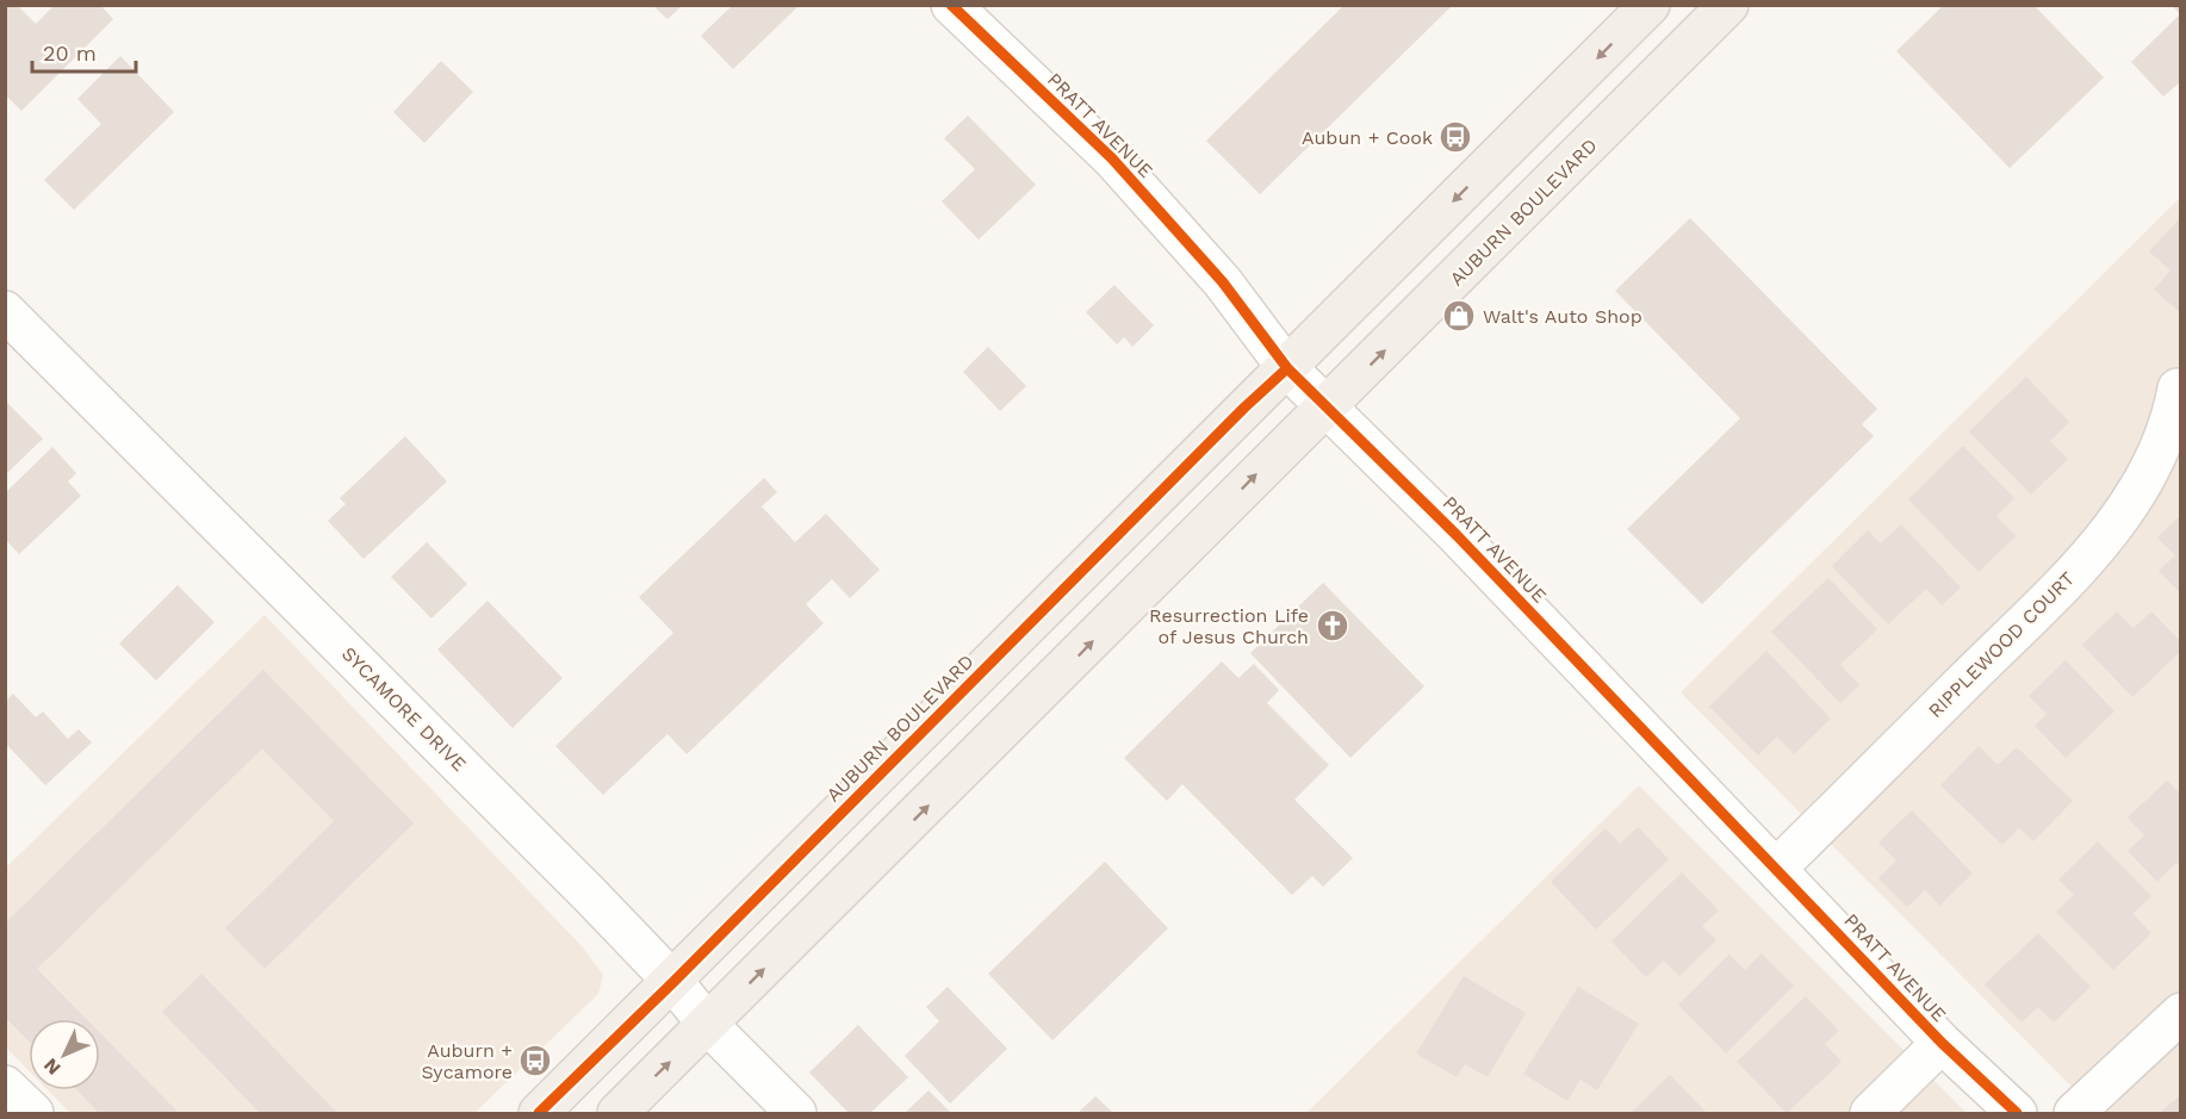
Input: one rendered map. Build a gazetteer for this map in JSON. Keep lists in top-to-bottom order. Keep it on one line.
{"streets":{"main road":["AUBURN BOULEVARD"],"street":["PRATT AVENUE","RIPPLEWOOD COURT","SYCAMORE DRIVE"]},"crossings":[["PRATT AVENUE","AUBURN BOULEVARD"],["PRATT AVENUE","RIPPLEWOOD COURT"],["AUBURN BOULEVARD","SYCAMORE DRIVE"]],"places":{"bus stop":["Aubun + Cook","Auburn + Sycamore"],"shop":["Walt's Auto Shop"],"church":["Resurrection Life of Jesus Church"]},"scale_bar":"20 m","north":"bottom left"}
